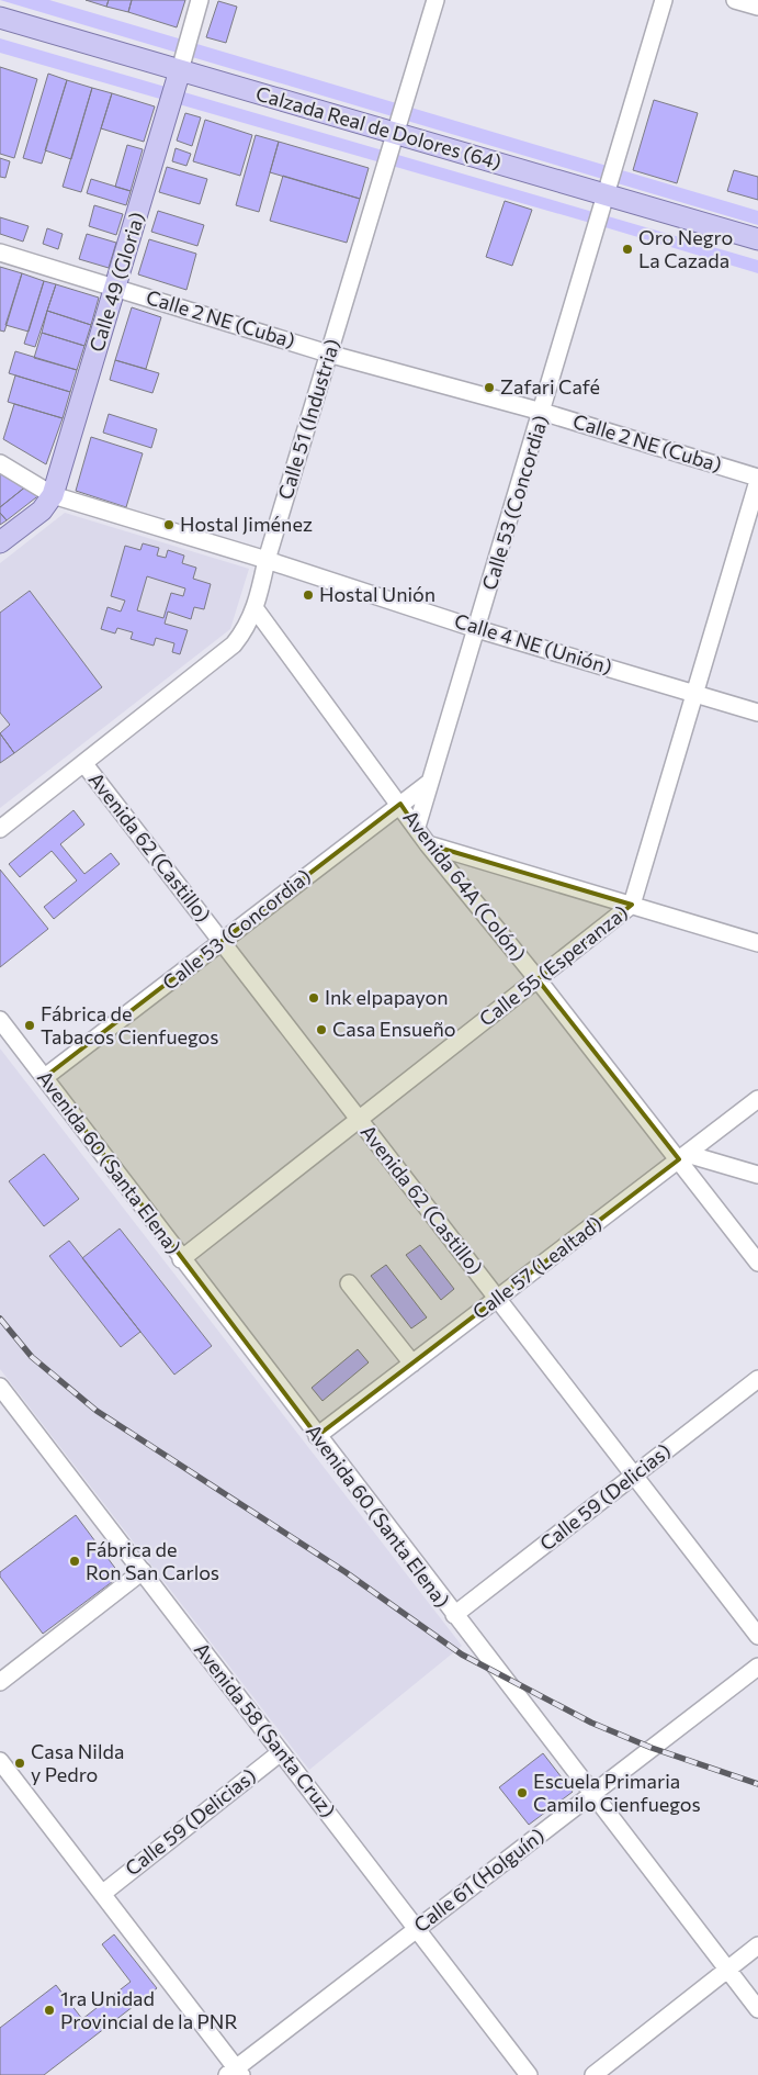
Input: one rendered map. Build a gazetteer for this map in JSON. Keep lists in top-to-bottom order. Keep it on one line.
{"streets":{"main road":["Calzada Real de Dolores (64)","Calle 49 (Gloria)"],"street":["Calle 2 NE (Cuba)","Calle 51 (Industria)","Calle 53 (Concordia)","Calle 4 NE (Unión)","Avenida 62 (Castillo)","Avenida 64A (Colón)","Calle 55 (Esperanza)","Avenida 60 (Santa Elena)","Calle 57 (Lealtad)","Calle 59 (Delicias)","Avenida 58 (Santa Cruz)","Calle 61 (Holguín)"]},"crossings":[["Calzada Real de Dolores (64)","Calle 49 (Gloria)"],["Calzada Real de Dolores (64)","Calle 51 (Industria)"],["Calzada Real de Dolores (64)","Calle 53 (Concordia)"],["Calle 49 (Gloria)","Calle 2 NE (Cuba)"],["Calle 49 (Gloria)","Calle 4 NE (Unión)"],["Calle 2 NE (Cuba)","Calle 51 (Industria)"],["Calle 2 NE (Cuba)","Calle 53 (Concordia)"],["Calle 2 NE (Cuba)","Calle 55 (Esperanza)"],["Calle 51 (Industria)","Calle 4 NE (Unión)"],["Calle 51 (Industria)","Avenida 62 (Castillo)"],["Calle 51 (Industria)","Avenida 64A (Colón)"],["Calle 53 (Concordia)","Calle 4 NE (Unión)"],["Calle 53 (Concordia)","Avenida 62 (Castillo)"],["Calle 53 (Concordia)","Avenida 64A (Colón)"],["Calle 53 (Concordia)","Avenida 60 (Santa Elena)"],["Calle 4 NE (Unión)","Calle 55 (Esperanza)"],["Avenida 62 (Castillo)","Calle 55 (Esperanza)"],["Avenida 62 (Castillo)","Calle 57 (Lealtad)"],["Avenida 62 (Castillo)","Calle 59 (Delicias)"],["Avenida 64A (Colón)","Calle 55 (Esperanza)"],["Avenida 64A (Colón)","Calle 57 (Lealtad)"],["Calle 55 (Esperanza)","Avenida 60 (Santa Elena)"],["Avenida 60 (Santa Elena)","Calle 57 (Lealtad)"],["Avenida 60 (Santa Elena)","Calle 59 (Delicias)"],["Avenida 60 (Santa Elena)","Calle 61 (Holguín)"],["Calle 59 (Delicias)","Avenida 58 (Santa Cruz)"],["Avenida 58 (Santa Cruz)","Calle 61 (Holguín)"]],"places":["Oro Negro La Cazada","Zafari Café","Hostal Jiménez","Hostal Unión","Ink elpapayon","Fábrica de Tabacos Cienfuegos","Casa Ensueño","Fábrica de Ron San Carlos","Casa Nilda y Pedro","Escuela Primaria Camilo Cienfuegos","1ra Unidad Provincial de la PNR"]}
